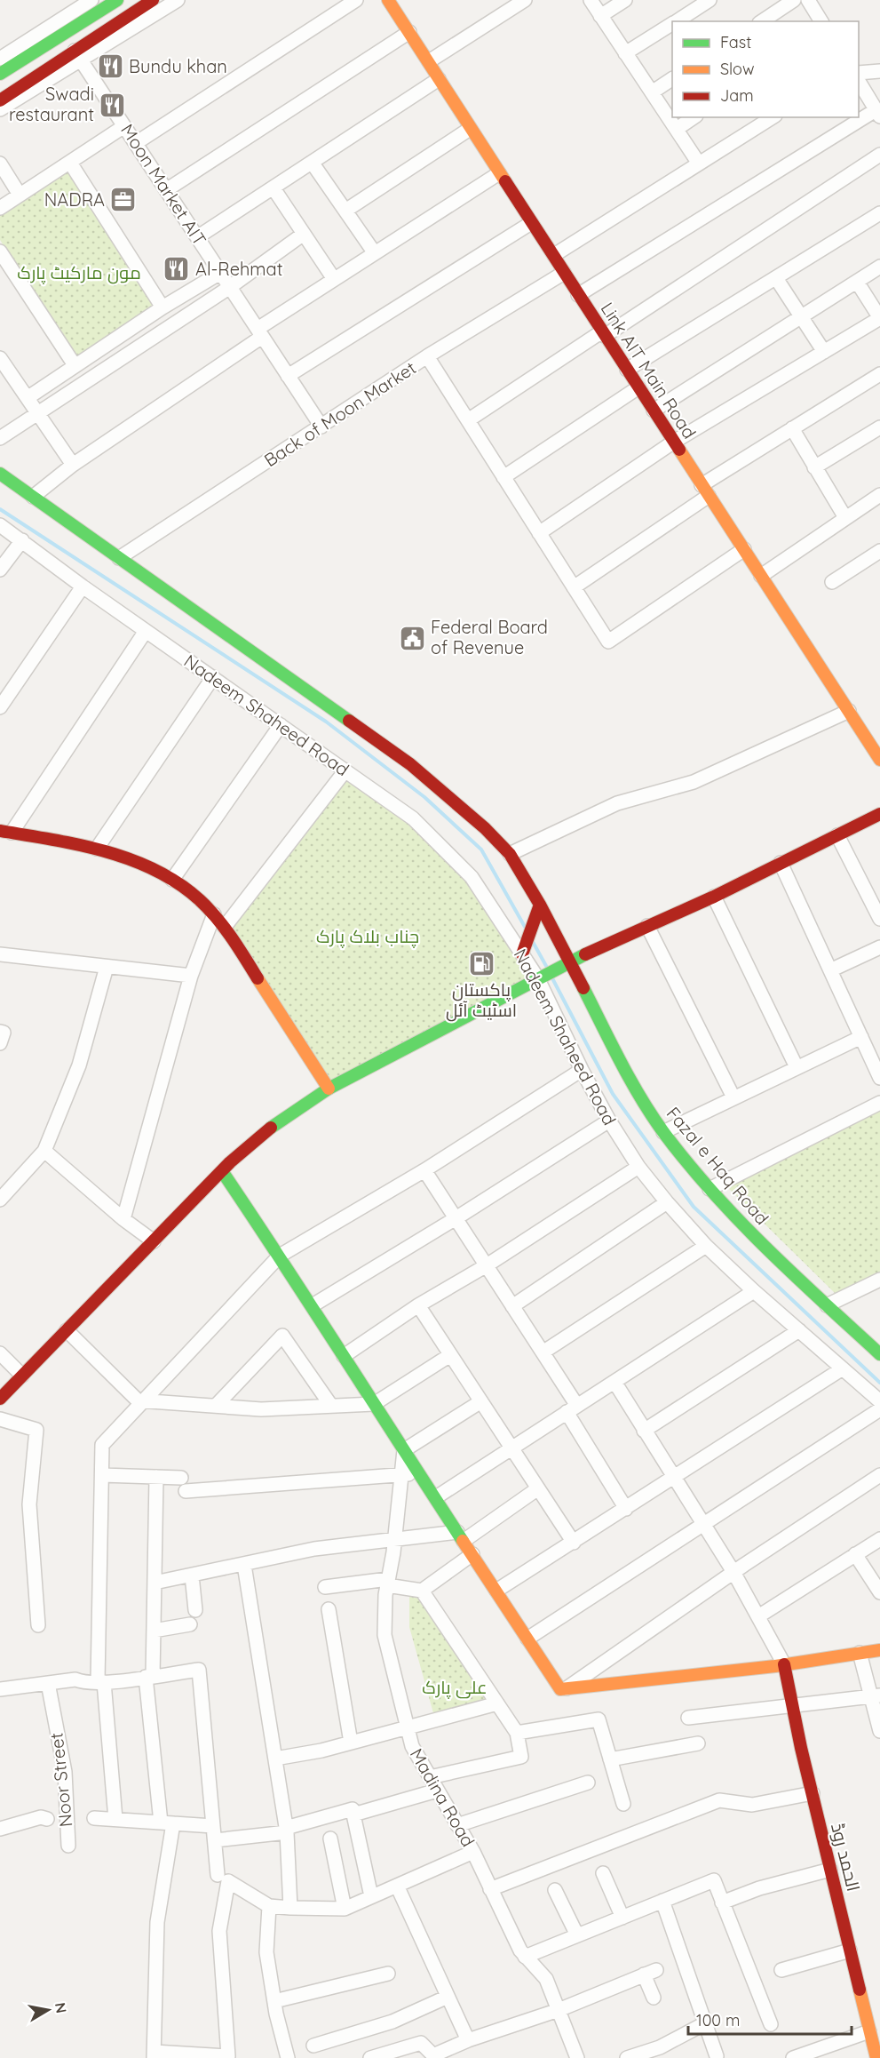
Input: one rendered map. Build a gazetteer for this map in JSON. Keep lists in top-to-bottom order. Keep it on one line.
{"streets":{"street":["Moon Market AIT","Link AIT Main Road","Back of Moon Market","Nadeem Shaheed Road","Fazal e Haq Road","Noor Street","Madina Road","الحمد روڈ"]},"crossings":[["Moon Market AIT","Back of Moon Market"],["Link AIT Main Road","Back of Moon Market"]],"parks":["مون مارکیٹ پارک","چناب بلاک پارک","علی پارک"],"places":{"restaurant":["Bundu khan","Swadi restaurant","Al-Rehmat"],"office":["NADRA"],"public building":["Federal Board of Revenue"],"fuel station":["پاکستان اسٹیٹ آئل"]},"legend":["Fast","Slow","Jam"],"scale_bar":"100 m","north":"right"}
